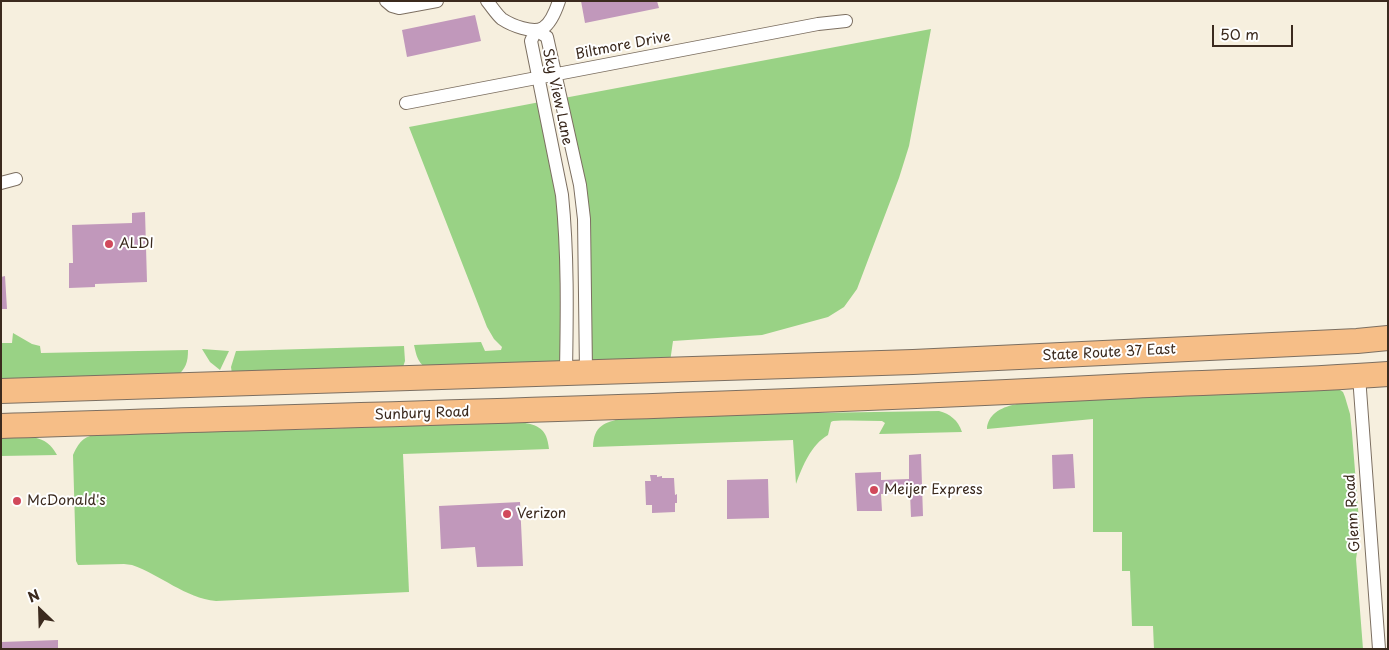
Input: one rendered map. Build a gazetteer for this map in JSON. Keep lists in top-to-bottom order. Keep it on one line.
{"streets":{"highway":["State Route 37 East","Sunbury Road"],"street":["Biltmore Drive","Sky View Lane","Glenn Road"]},"crossings":[["Biltmore Drive","Sky View Lane"],["Sky View Lane","State Route 37 East"],["Sunbury Road","Glenn Road"]],"places":["ALDI","Meijer Express","McDonald's","Verizon"],"scale_bar":"50 m","north":"top left"}
